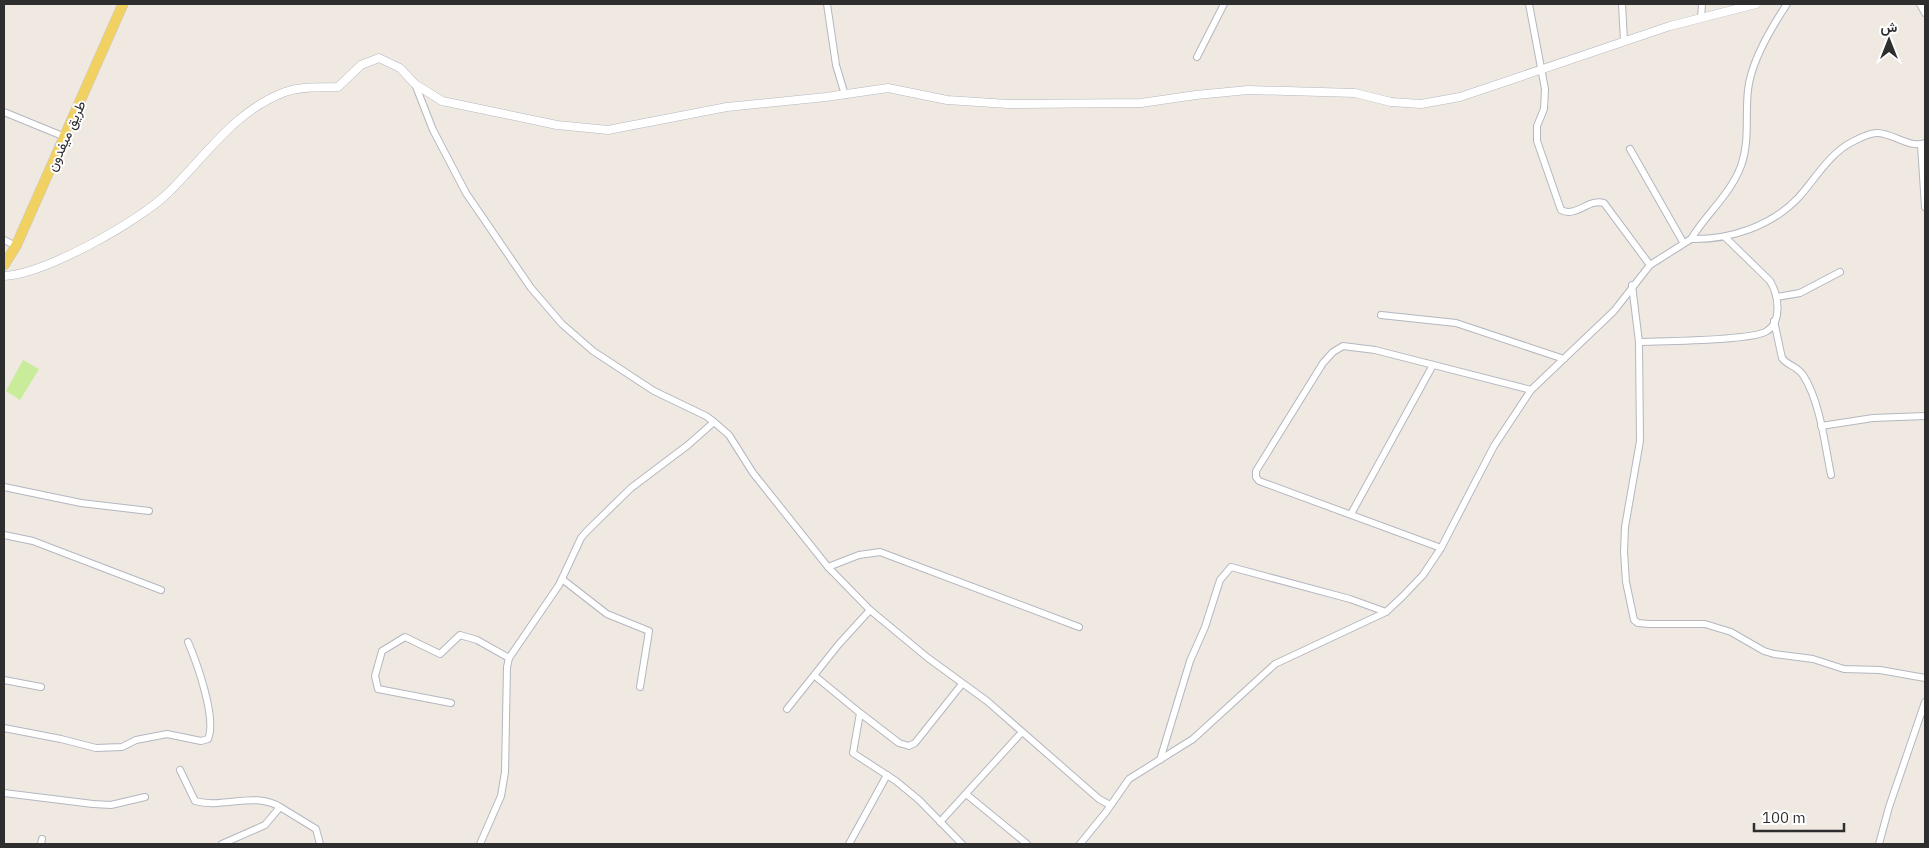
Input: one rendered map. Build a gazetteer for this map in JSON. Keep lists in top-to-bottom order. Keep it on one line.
{"streets":{"main road":["طريق ميفدون"]},"scale_bar":"100 m","north":"top"}
